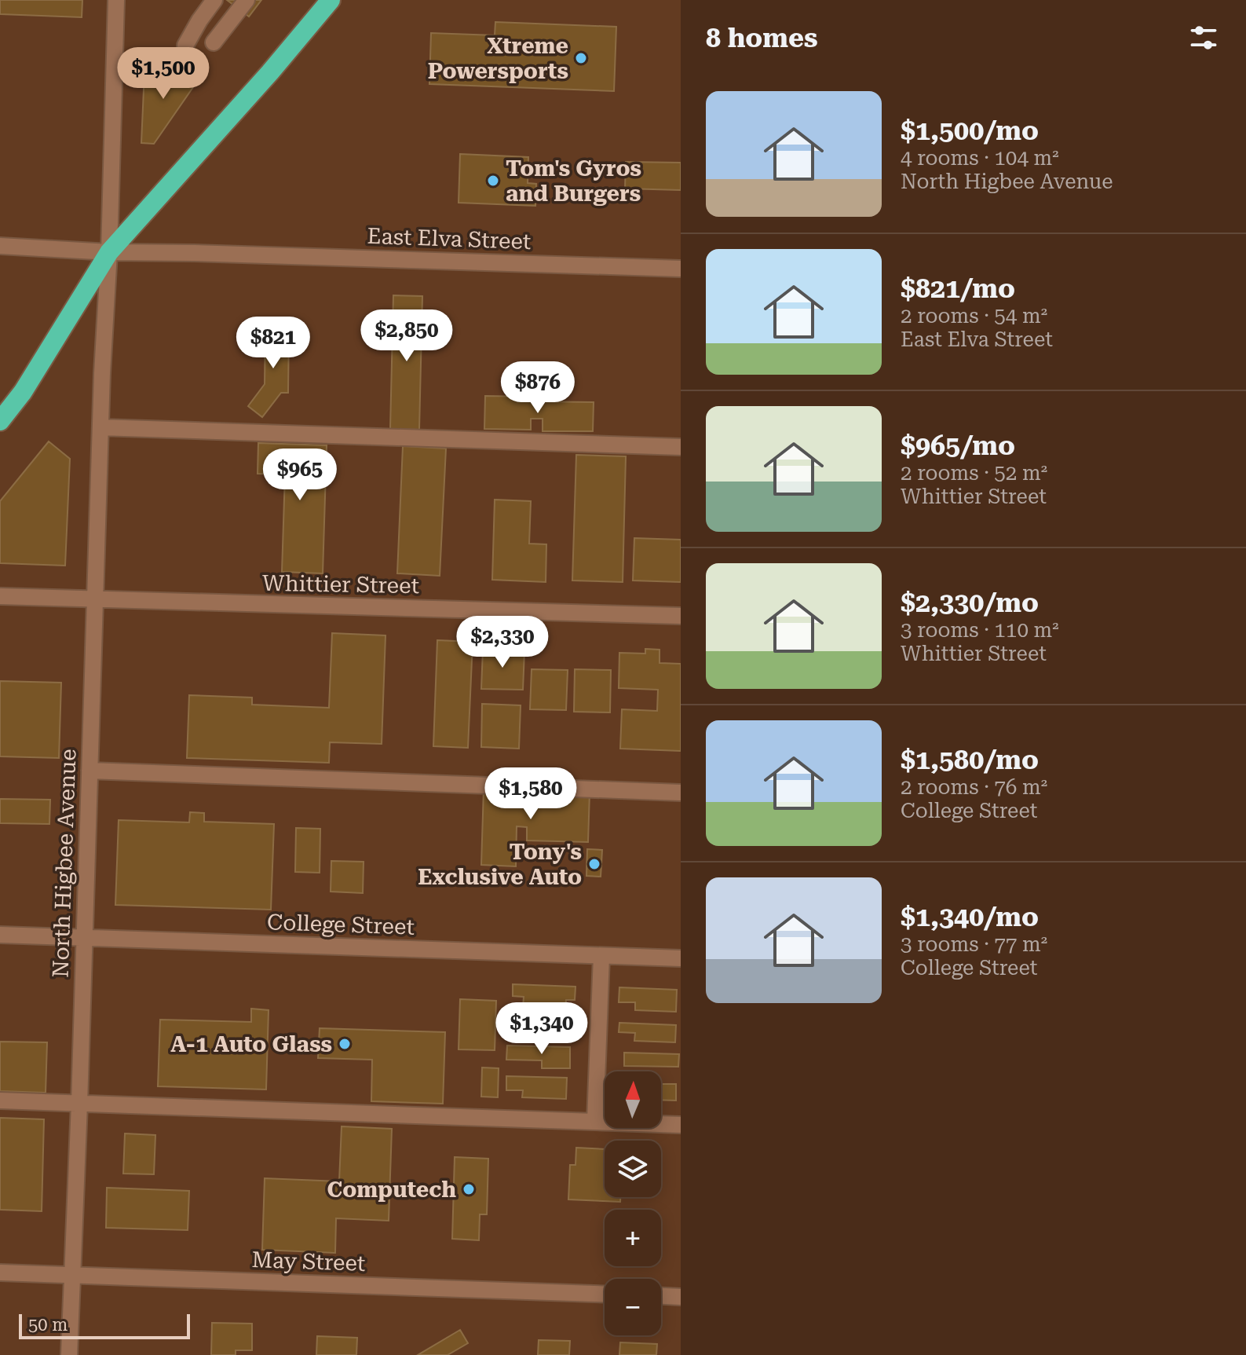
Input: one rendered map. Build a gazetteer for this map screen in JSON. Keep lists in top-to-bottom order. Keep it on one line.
{"streets":{"street":["East Elva Street","Whittier Street","North Higbee Avenue","College Street","May Street"]},"crossings":[["East Elva Street","North Higbee Avenue"],["Whittier Street","North Higbee Avenue"],["North Higbee Avenue","College Street"],["North Higbee Avenue","May Street"]],"places":["Xtreme Powersports","Tom's Gyros and Burgers","Tony's Exclusive Auto","A-1 Auto Glass","Computech"],"scale_bar":"50 m","north":"top","page":{"heading":"8 homes","price":["$1,500","$2,850","$821","$876","$965","$2,330","$1,580","$1,340"],"list":[{"name":"$1,500/mo","note":"4 rooms · 104 m² · North Higbee Avenue"},{"name":"$821/mo","note":"2 rooms · 54 m² · East Elva Street"},{"name":"$965/mo","note":"2 rooms · 52 m² · Whittier Street"},{"name":"$2,330/mo","note":"3 rooms · 110 m² · Whittier Street"},{"name":"$1,580/mo","note":"2 rooms · 76 m² · College Street"},{"name":"$1,340/mo","note":"3 rooms · 77 m² · College Street"}],"map_buttons":["+","−"],"scale":"50 m"}}
